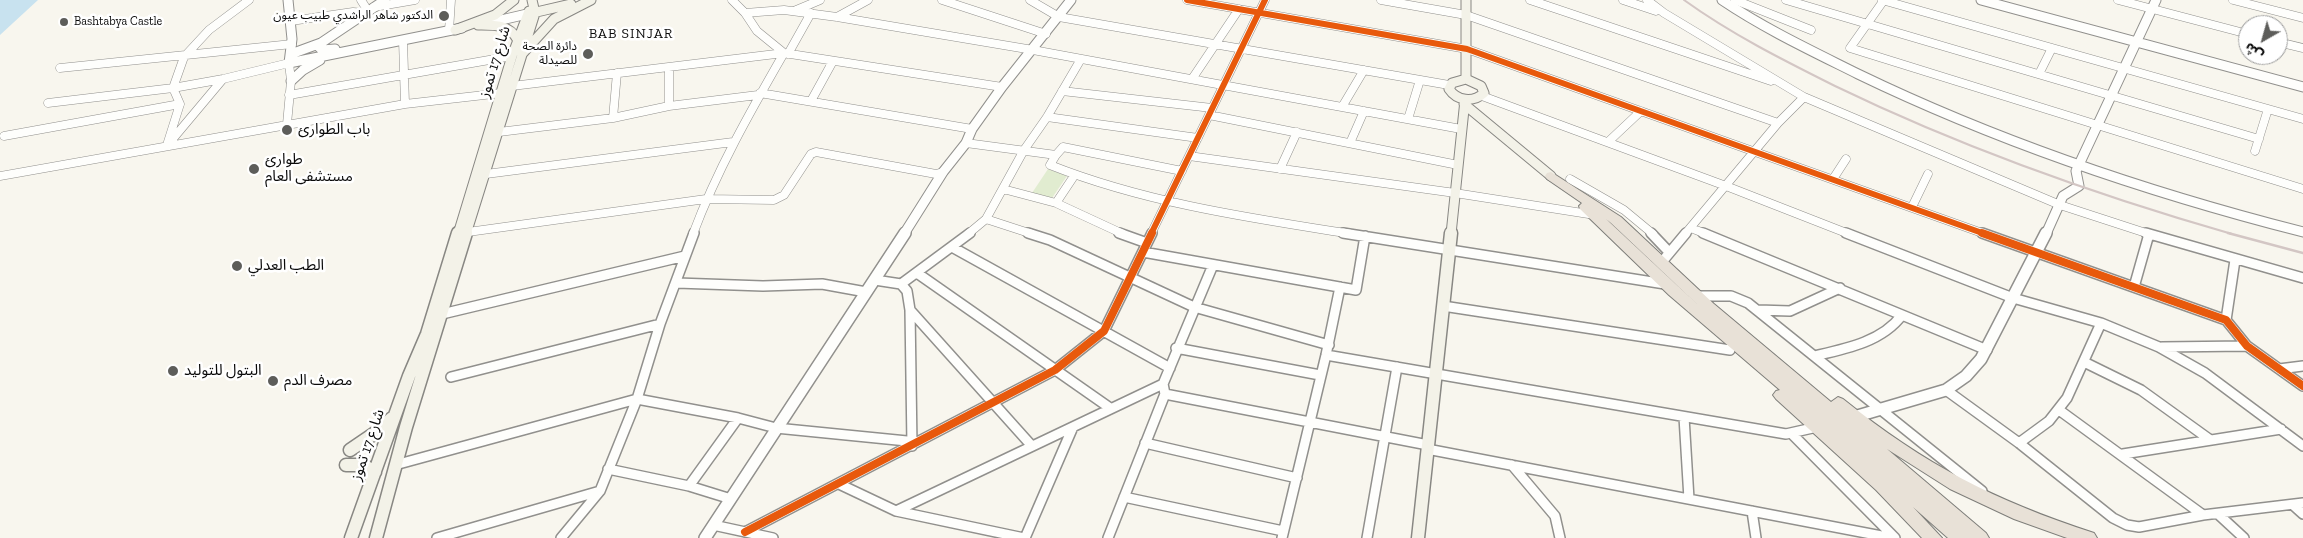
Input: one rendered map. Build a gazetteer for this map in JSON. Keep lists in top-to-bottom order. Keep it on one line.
{"streets":{"main road":["شارع 17 تموز"]},"districts":["BAB SINJAR"],"places":["الدكتور شاهر الراشدي طبيب عيون","Bashtabya Castle","دائرة الصحة للصيدلة","باب الطوارئ","طوارئ مستشفى العام","الطب العدلي","البتول للتوليد","مصرف الدم"],"north":"bottom left"}
